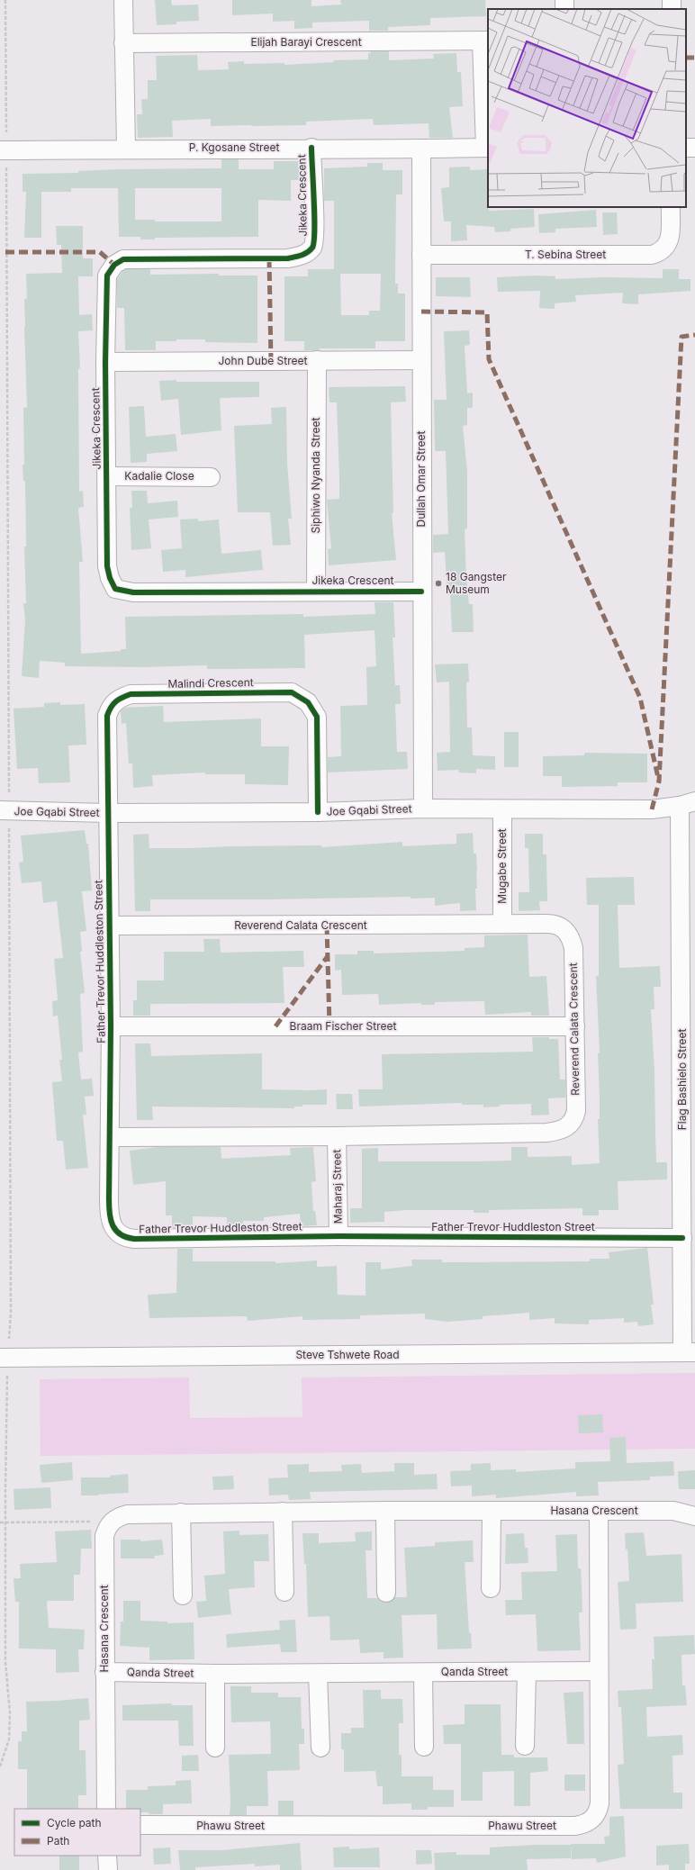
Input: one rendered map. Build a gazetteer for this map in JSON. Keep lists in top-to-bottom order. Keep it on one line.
{"streets":{"street":["Elijah Barayi Crescent","P. Kgosane Street","Jikeka Crescent","T. Sebina Street","John Dube Street","Siphiwo Nyanda Street","Kadalie Close","Dullah Omar Street","Malindi Crescent","Joe Gqabi Street","Mugabe Street","Reverend Calata Crescent","Father Trevor Huddleston Street","Braam Fischer Street","Flag Bashielo Street","Maharaj Street","Steve Tshwete Road","Hasana Crescent","Qanda Street","Phawu Street"]},"crossings":[["P. Kgosane Street","Jikeka Crescent"],["P. Kgosane Street","Dullah Omar Street"],["Jikeka Crescent","John Dube Street"],["Jikeka Crescent","Siphiwo Nyanda Street"],["Jikeka Crescent","Kadalie Close"],["Jikeka Crescent","Dullah Omar Street"],["T. Sebina Street","Dullah Omar Street"],["John Dube Street","Siphiwo Nyanda Street"],["John Dube Street","Dullah Omar Street"],["Dullah Omar Street","Joe Gqabi Street"],["Malindi Crescent","Joe Gqabi Street"],["Malindi Crescent","Father Trevor Huddleston Street"],["Joe Gqabi Street","Mugabe Street"],["Joe Gqabi Street","Father Trevor Huddleston Street"],["Joe Gqabi Street","Flag Bashielo Street"],["Mugabe Street","Reverend Calata Crescent"],["Reverend Calata Crescent","Father Trevor Huddleston Street"],["Reverend Calata Crescent","Braam Fischer Street"],["Reverend Calata Crescent","Maharaj Street"],["Father Trevor Huddleston Street","Braam Fischer Street"],["Father Trevor Huddleston Street","Flag Bashielo Street"],["Father Trevor Huddleston Street","Maharaj Street"],["Flag Bashielo Street","Steve Tshwete Road"],["Hasana Crescent","Qanda Street"],["Hasana Crescent","Phawu Street"],["Qanda Street","Phawu Street"]],"places":["18 Gangster Museum"],"legend":["Cycle path","Path"]}
